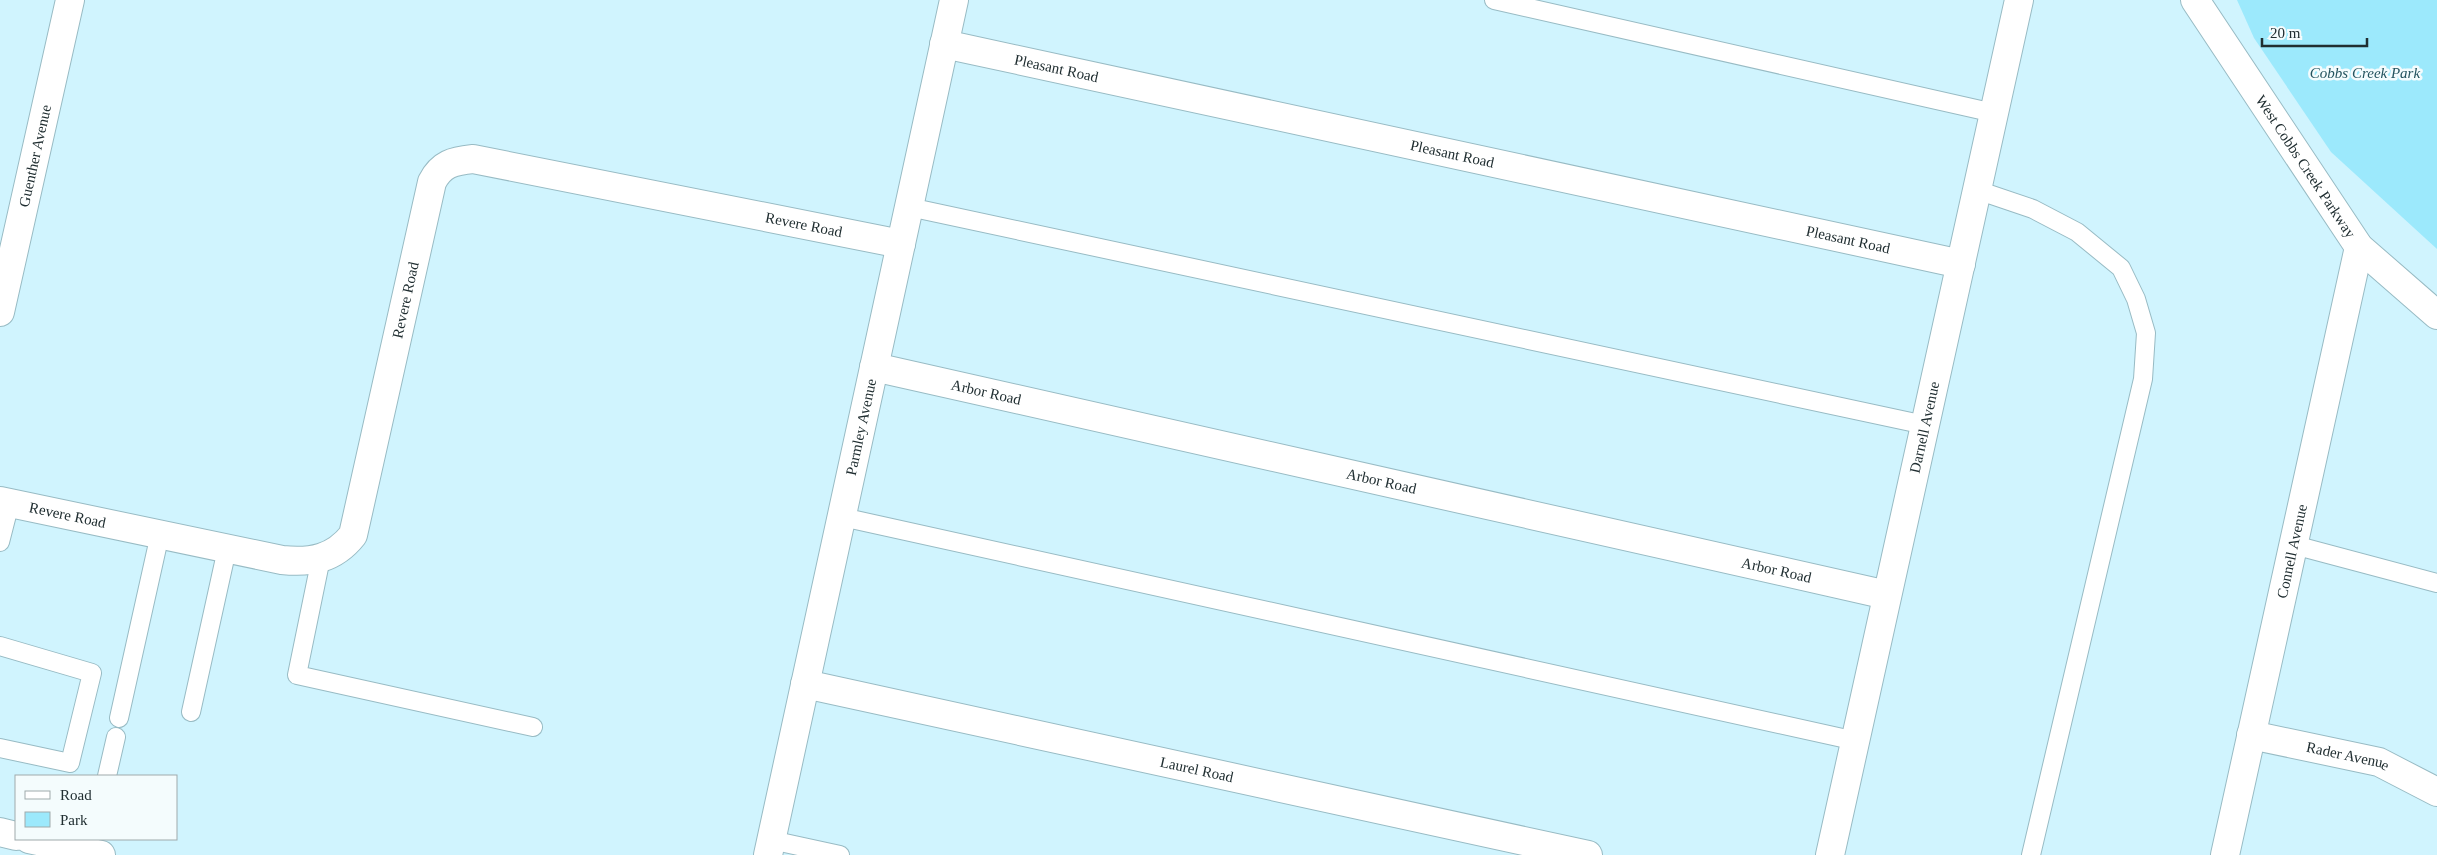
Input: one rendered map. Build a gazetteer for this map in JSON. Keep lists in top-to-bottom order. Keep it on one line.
{"streets":{"street":["Pleasant Road","Guenther Avenue","West Cobbs Creek Parkway","Revere Road","Arbor Road","Darnell Avenue","Parmley Avenue","Connell Avenue","Rader Avenue","Laurel Road"]},"crossings":[["Pleasant Road","Darnell Avenue"],["Pleasant Road","Parmley Avenue"],["West Cobbs Creek Parkway","Connell Avenue"],["Revere Road","Parmley Avenue"],["Arbor Road","Darnell Avenue"],["Arbor Road","Parmley Avenue"],["Parmley Avenue","Laurel Road"],["Connell Avenue","Rader Avenue"]],"parks":["Cobbs Creek Park"],"legend":["Road","Park"],"scale_bar":"20 m"}
